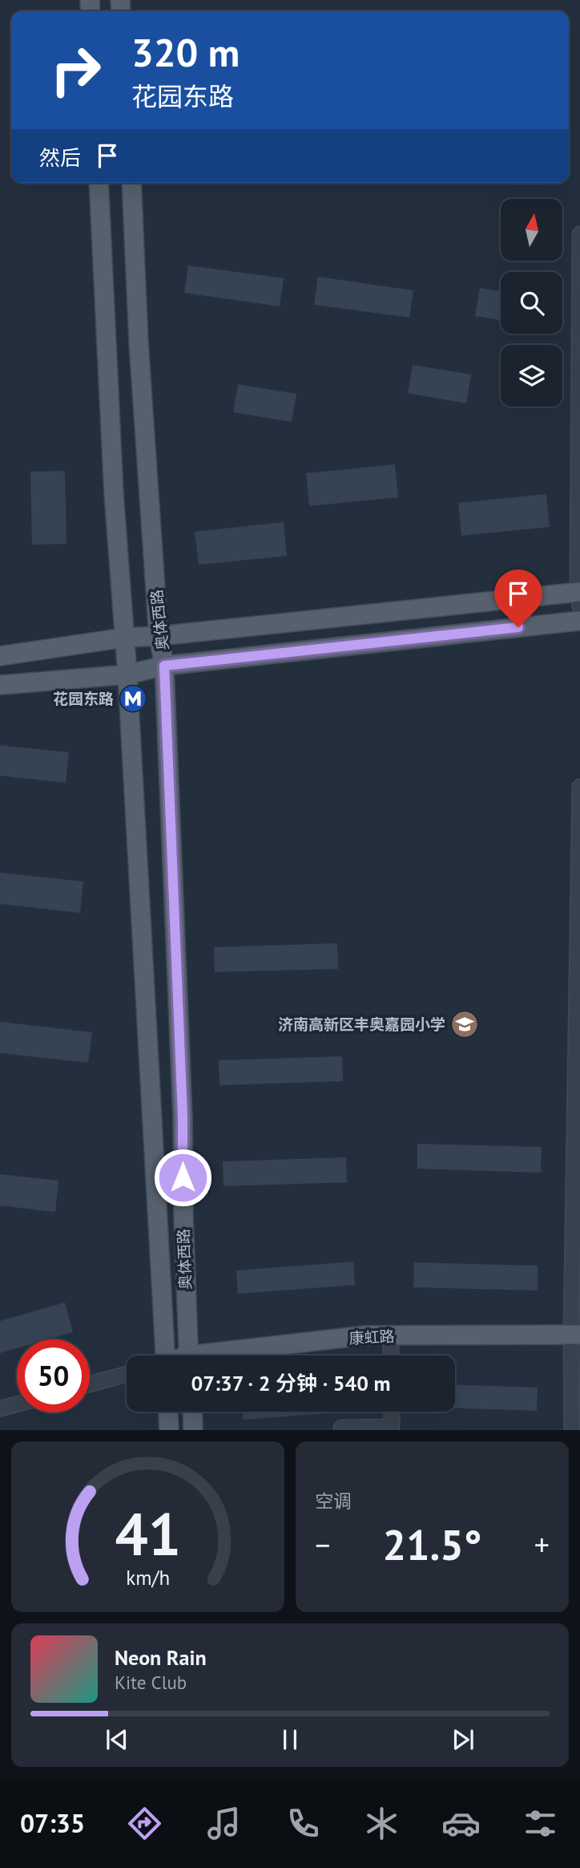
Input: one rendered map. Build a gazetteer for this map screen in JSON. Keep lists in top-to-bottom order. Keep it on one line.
{"streets":{"main road":["奥体西路","康虹路"]},"places":{"metro station":["花园东路"],"school or university":["济南高新区丰奥嘉园小学"]},"north":"top","page":{"turn":["320 m","花园东路"],"then":"然后","limit":"50","trip":"07:37 · 2 分钟 · 540 m","tile":"空调","heat":["−","21.5°","+"],"song":["Neon Rain","Kite Club"],"tabs":"07:35","gauge":["41","km/h"]}}
